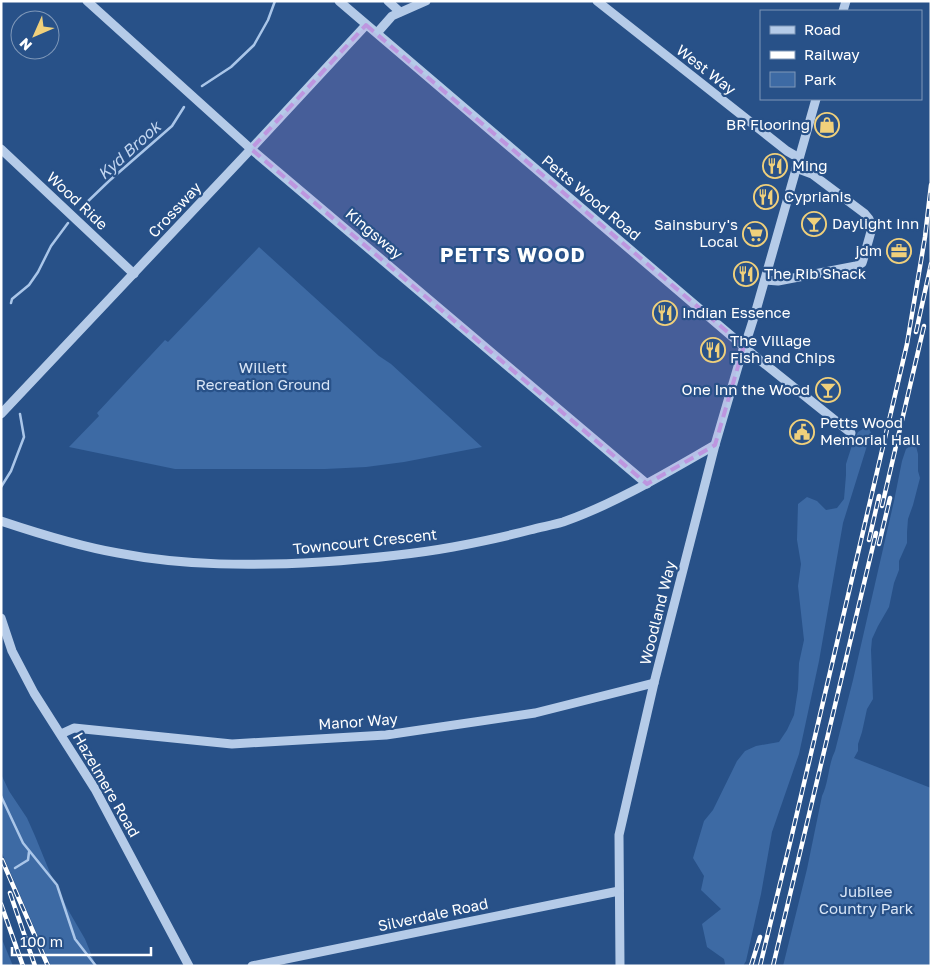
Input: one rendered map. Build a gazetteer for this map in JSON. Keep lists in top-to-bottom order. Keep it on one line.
{"streets":{"street":["West Way","Petts Wood Road","Wood Ride","Crossway","Kingsway","Towncourt Crescent","Woodland Way","Manor Way","Hazelmere Road","Silverdale Road"]},"crossings":[["West Way","Woodland Way"],["Petts Wood Road","Crossway"],["Petts Wood Road","Woodland Way"],["Wood Ride","Crossway"],["Crossway","Kingsway"],["Kingsway","Towncourt Crescent"],["Towncourt Crescent","Woodland Way"],["Woodland Way","Manor Way"],["Woodland Way","Silverdale Road"],["Manor Way","Hazelmere Road"]],"districts":["PETTS WOOD"],"water":["Kyd Brook"],"parks":["Willett Recreation Ground","Jubilee Country Park"],"places":{"shop":["BR Flooring"],"restaurant":["Ming","Cyprianis","The Rib Shack","Indian Essence","The Village Fish and Chips"],"bar":["Daylight Inn","One Inn the Wood"],"supermarket":["Sainsbury's Local"],"office":["jdm"],"public building":["Petts Wood Memorial Hall"]},"legend":["Road","Railway","Park"],"scale_bar":"100 m","north":"bottom left"}
